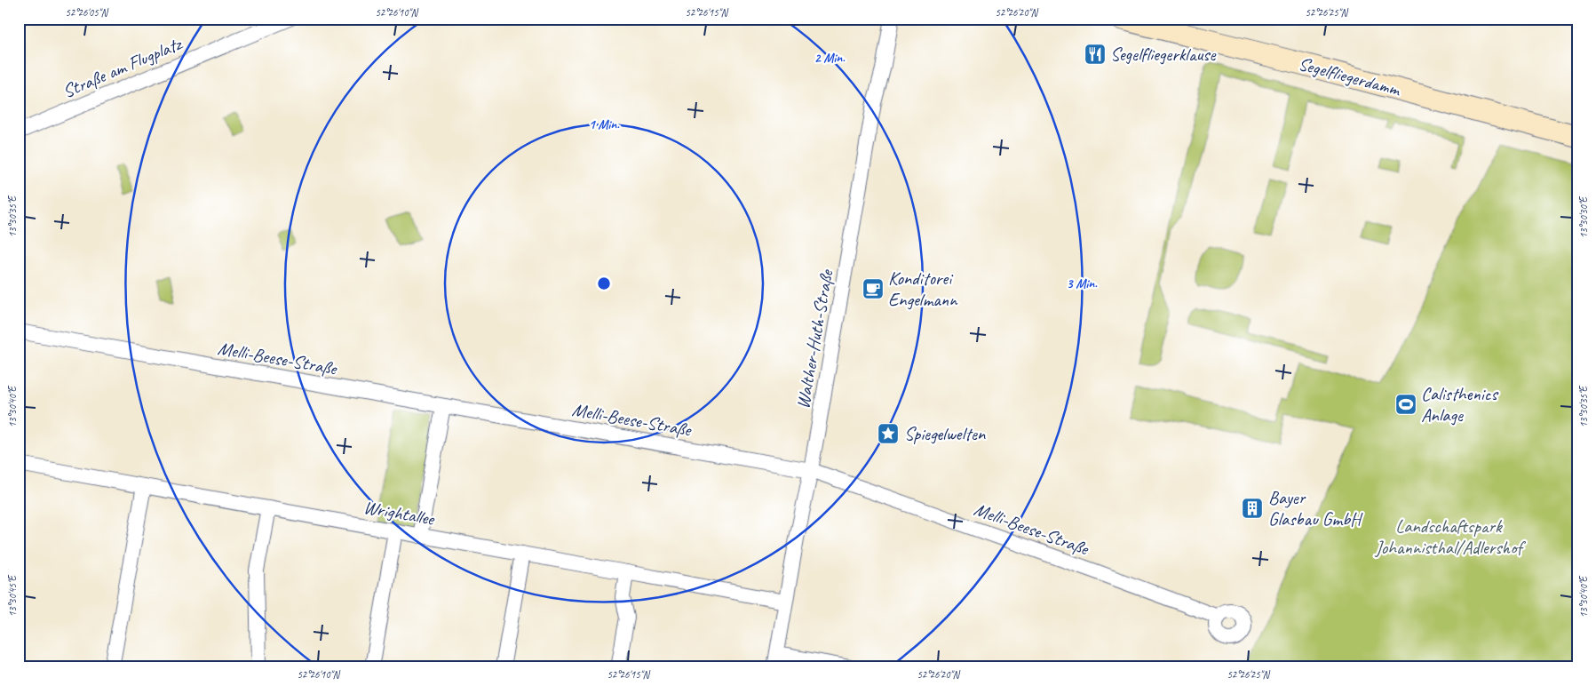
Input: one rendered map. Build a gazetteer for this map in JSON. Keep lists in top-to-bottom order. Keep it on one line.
{"streets":{"main road":["Segelfliegerdamm"],"street":["Straße am Flugplatz","Walther-Huth-Straße","Melli-Beese-Straße","Wrightallee"]},"crossings":[["Walther-Huth-Straße","Melli-Beese-Straße"],["Walther-Huth-Straße","Wrightallee"]],"parks":["Landschaftspark Johannisthal/Adlershof"],"places":{"restaurant":["Segelfliegerklause"],"cafe":["Konditorei Engelmann"],"sports":["Calisthenics Anlage"],"place":["Spiegelwelten"],"building":["Bayer Glasbau GmbH"]},"coordinates":["52°26'05\"N","52°26'10\"N","52°26'15\"N","52°26'20\"N","52°26'25\"N","13°30'35\"E","13°30'30\"E","13°30'40\"E","13°30'45\"E"],"rings":["2 Min.","1 Min.","3 Min."]}
